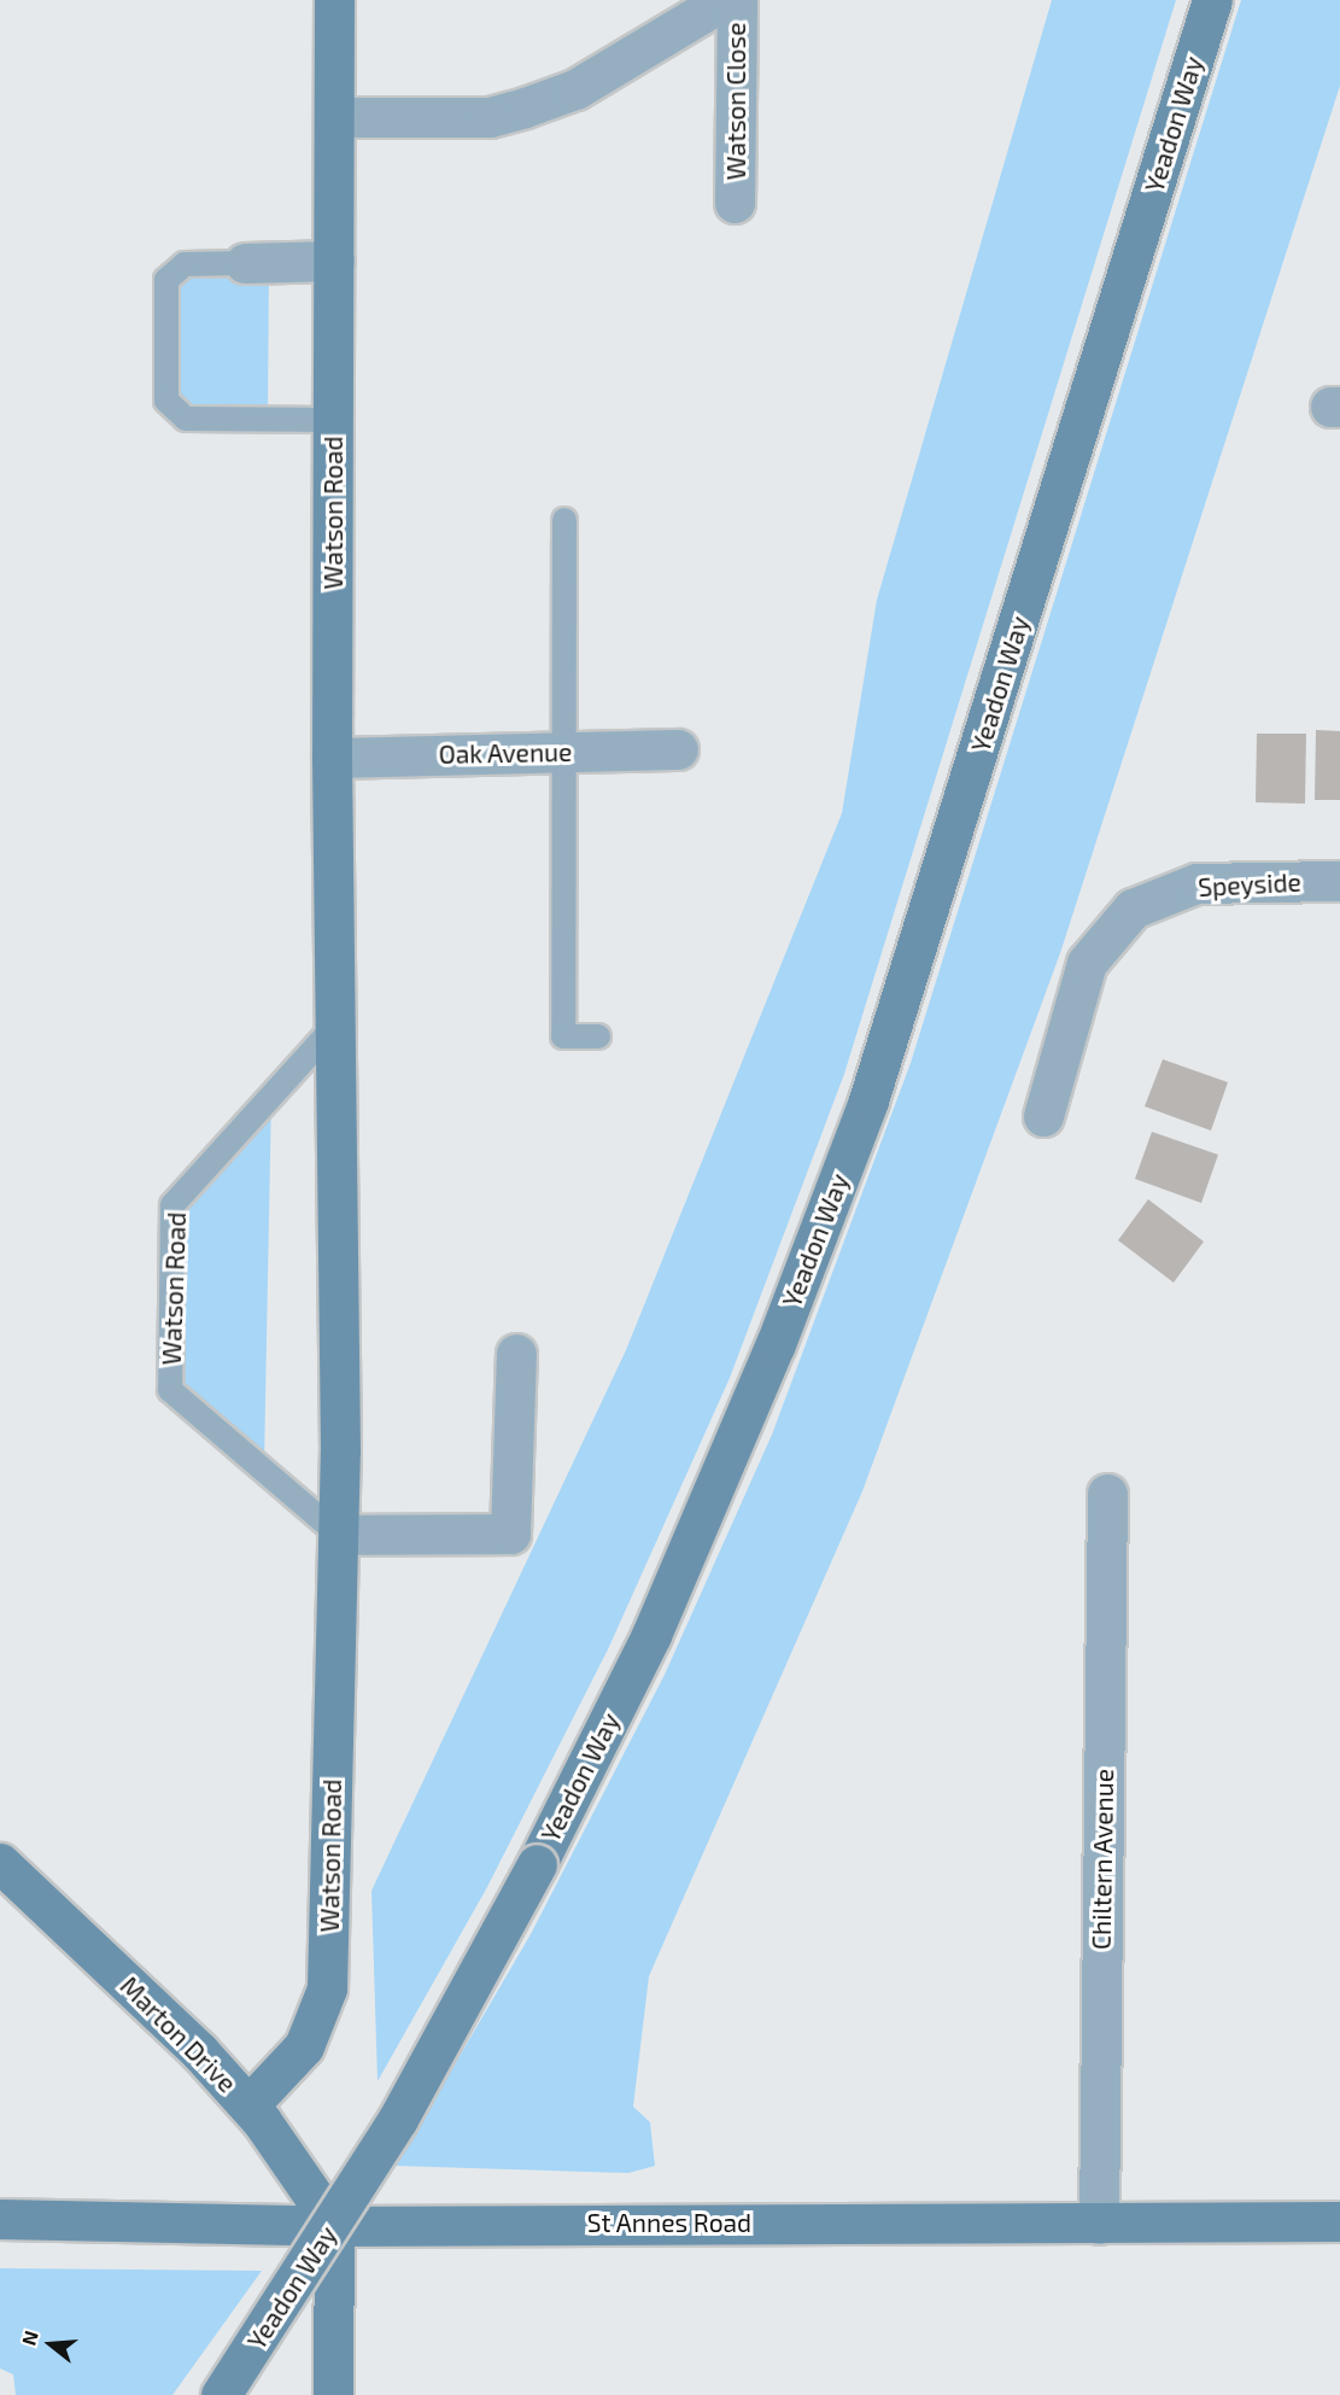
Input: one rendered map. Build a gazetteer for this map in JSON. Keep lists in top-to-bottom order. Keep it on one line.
{"streets":{"street":["Watson Close","Yeadon Way","Watson Road","Oak Avenue","Speyside","Chiltern Avenue","Marton Drive","St Annes Road"]},"crossings":[["Watson Close","Watson Road"],["Watson Road","Oak Avenue"],["Watson Road","Marton Drive"],["Chiltern Avenue","St Annes Road"],["Marton Drive","St Annes Road"]],"north":"left"}
